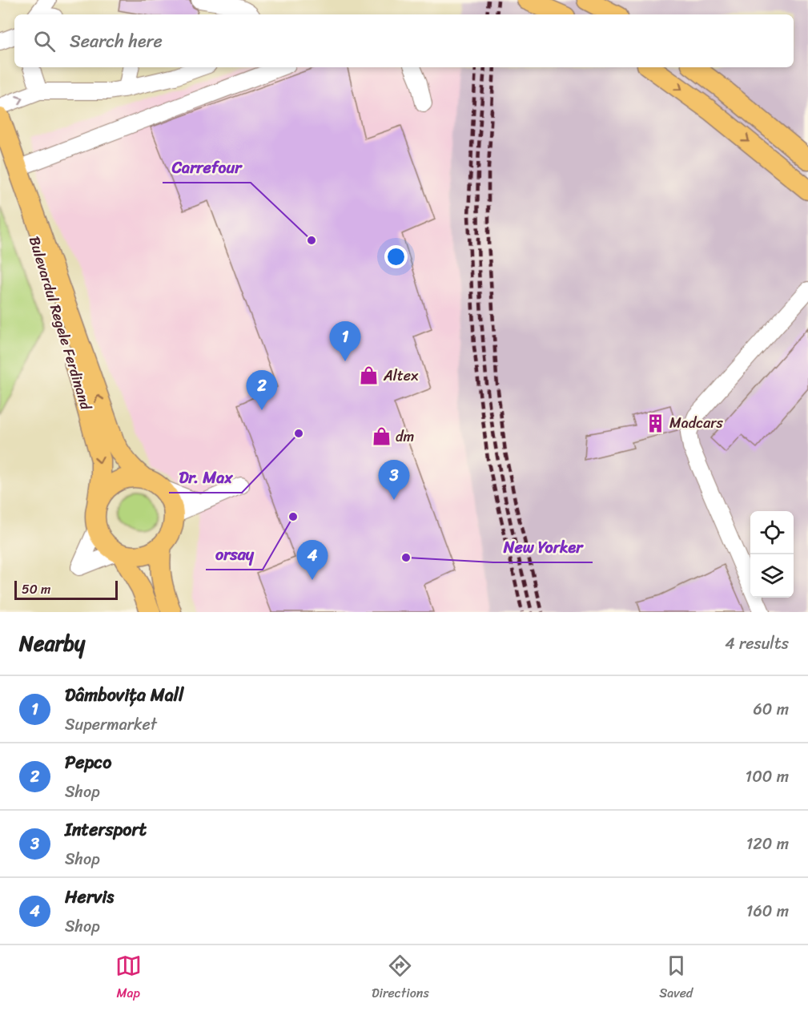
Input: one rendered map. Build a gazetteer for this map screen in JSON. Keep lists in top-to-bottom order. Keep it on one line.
{"streets":{"main road":["Bulevardul Regele Ferdinand"]},"places":{"other":["Carrefour","Dr. Max","orsay","New Yorker"],"shop":["Altex","dm"],"building":["Madcars"]},"scale_bar":"50 m","page":{"search":"Search here","pins":["1","2","3","4"],"scale":"50 m","heading":["Nearby","4 results"],"list":[{"mark":"1","name":"Dâmbovița Mall","note":"Supermarket","value":"60 m"},{"mark":"2","name":"Pepco","note":"Shop","value":"100 m"},{"mark":"3","name":"Intersport","note":"Shop","value":"120 m"},{"mark":"4","name":"Hervis","note":"Shop","value":"160 m"}],"nav":["Map","Directions","Saved"]}}
